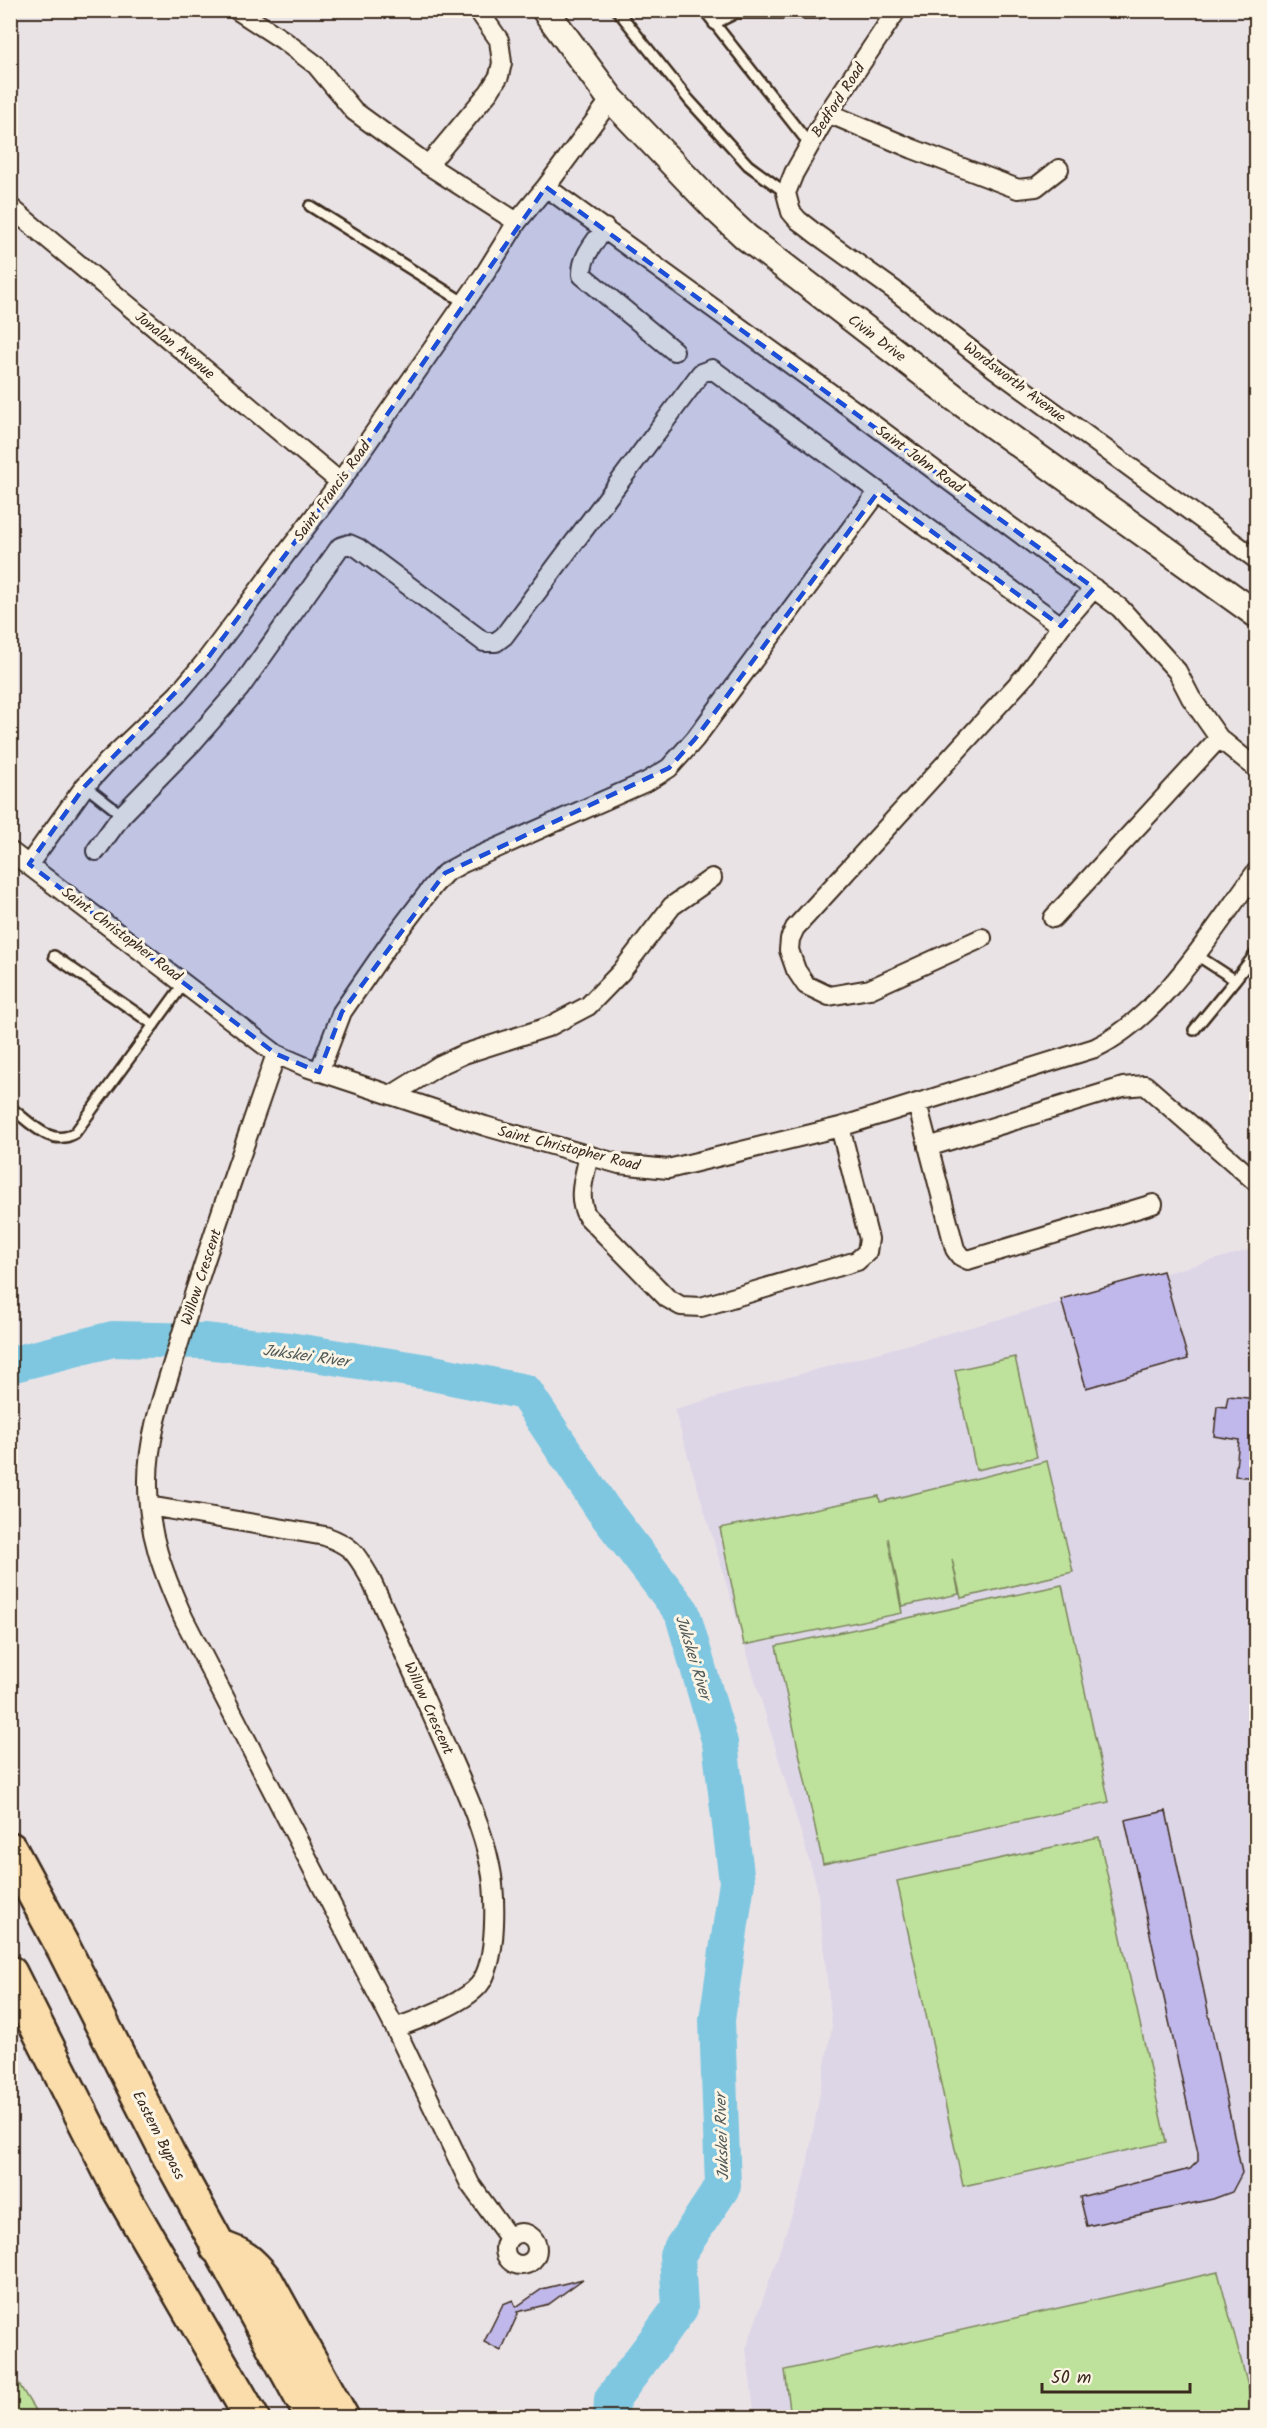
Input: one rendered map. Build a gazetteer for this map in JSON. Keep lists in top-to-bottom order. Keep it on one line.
{"streets":{"highway":["Eastern Bypass"],"main road":["Civin Drive"],"street":["Bedford Road","Jonalan Avenue","Wordsworth Avenue","Saint John Road","Saint Francis Road","Saint Christopher Road","Willow Crescent"]},"crossings":[["Bedford Road","Wordsworth Avenue"],["Civin Drive","Saint Francis Road"],["Jonalan Avenue","Saint Francis Road"],["Saint John Road","Saint Francis Road"],["Saint Francis Road","Saint Christopher Road"],["Saint Christopher Road","Willow Crescent"]],"water":["Jukskei River"],"scale_bar":"50 m"}
